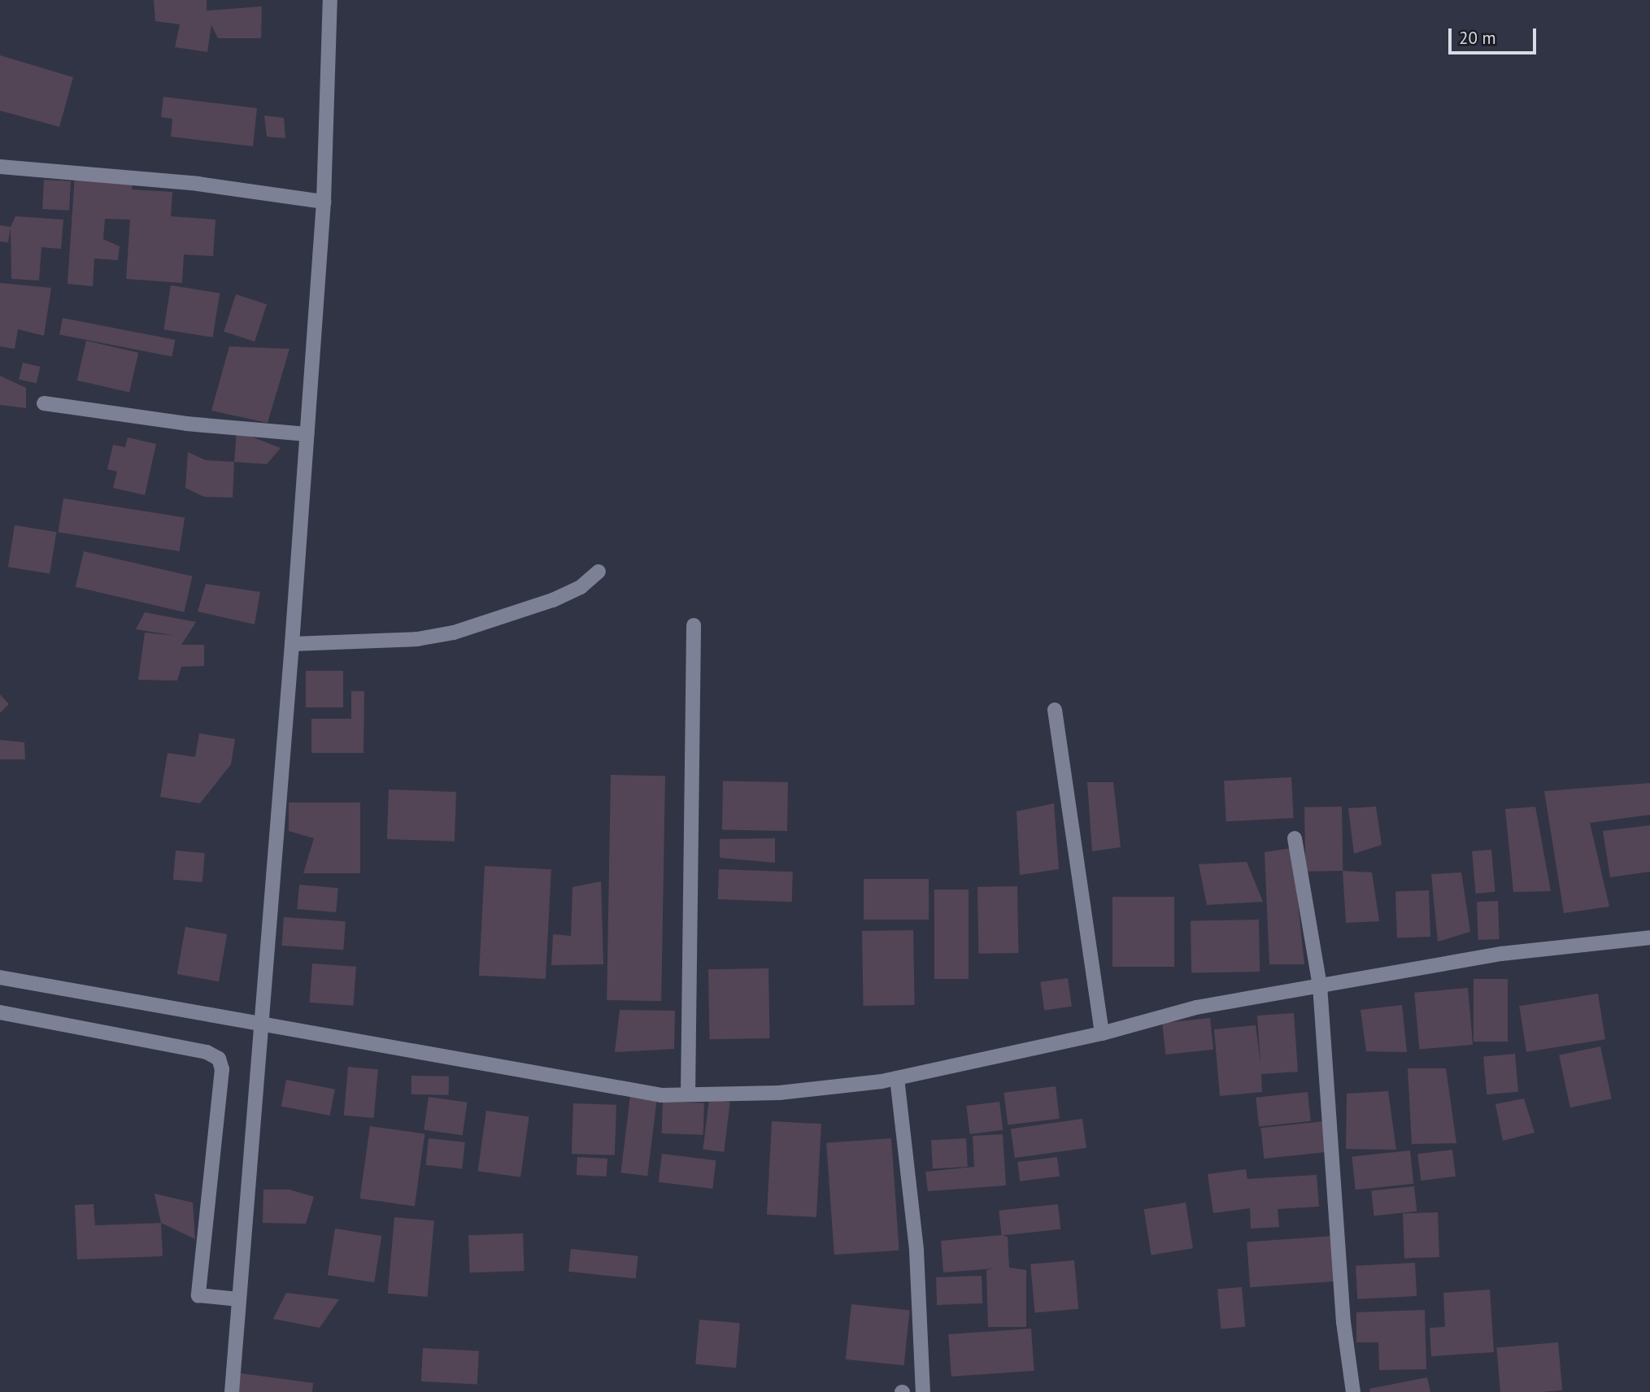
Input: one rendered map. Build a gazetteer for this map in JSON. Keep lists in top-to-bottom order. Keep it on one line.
{"scale_bar":"20 m"}
